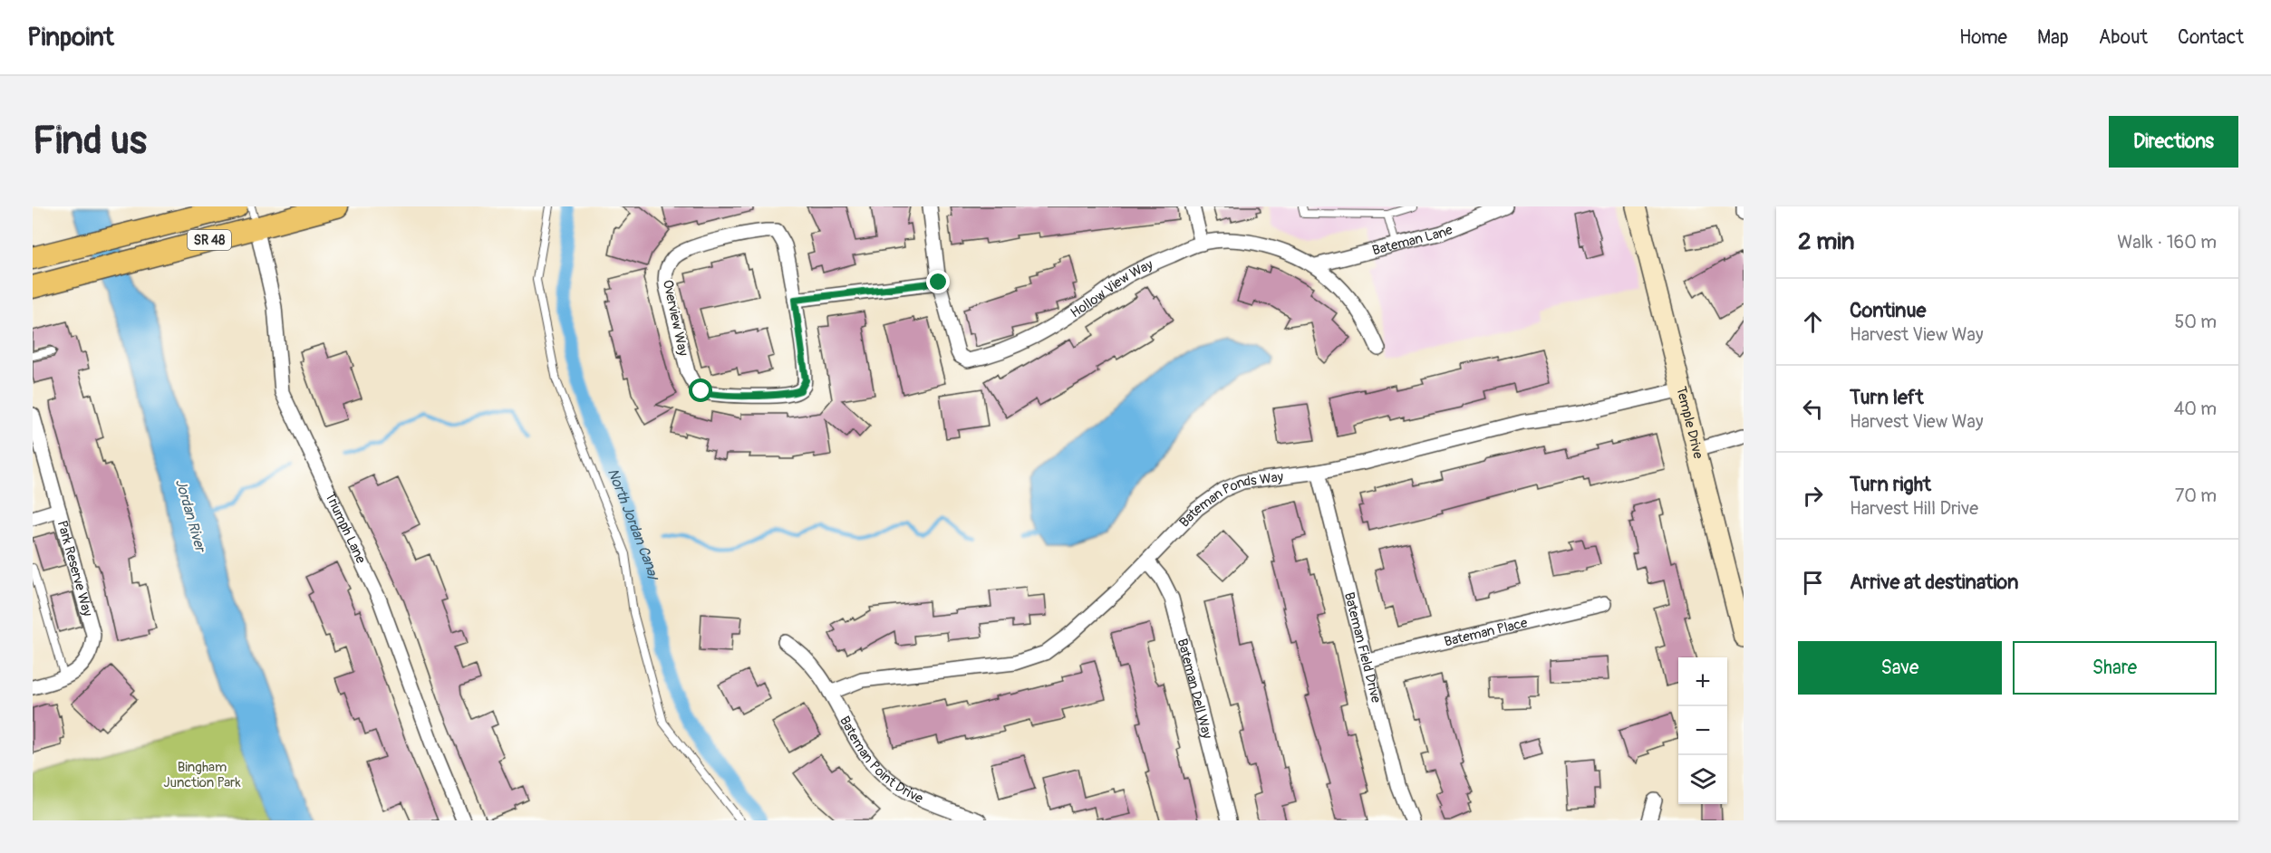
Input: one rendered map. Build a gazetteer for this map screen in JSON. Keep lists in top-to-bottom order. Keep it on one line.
{"streets":{"main road":["SR 48","Temple Drive"],"street":["Bateman Lane","Hollow View Way","Overview Way","Bateman Ponds Way","Triumph Lane","Park Reserve Way","Bateman Place","Bateman Field Drive","Bateman Dell Way","Bateman Point Drive"]},"crossings":[["Bateman Lane","Hollow View Way"],["SR 48","Triumph Lane"],["Temple Drive","Bateman Ponds Way"],["Bateman Ponds Way","Bateman Field Drive"],["Bateman Ponds Way","Bateman Dell Way"],["Bateman Ponds Way","Bateman Point Drive"],["Bateman Place","Bateman Field Drive"]],"water":["Jordan River","North Jordan Canal"],"parks":["Bingham Junction Park"],"page":{"header":"Pinpoint","nav":["Home","Map","About","Contact"],"buttons":["Directions",["Save","Share"]],"title":"Find us","heading":["2 min","Walk · 160 m"],"list":[["Continue","Harvest View Way","50 m"],["Turn left","Harvest View Way","40 m"],["Turn right","Harvest Hill Drive","70 m"],"Arrive at destination"],"map_buttons":["+","−"]}}
